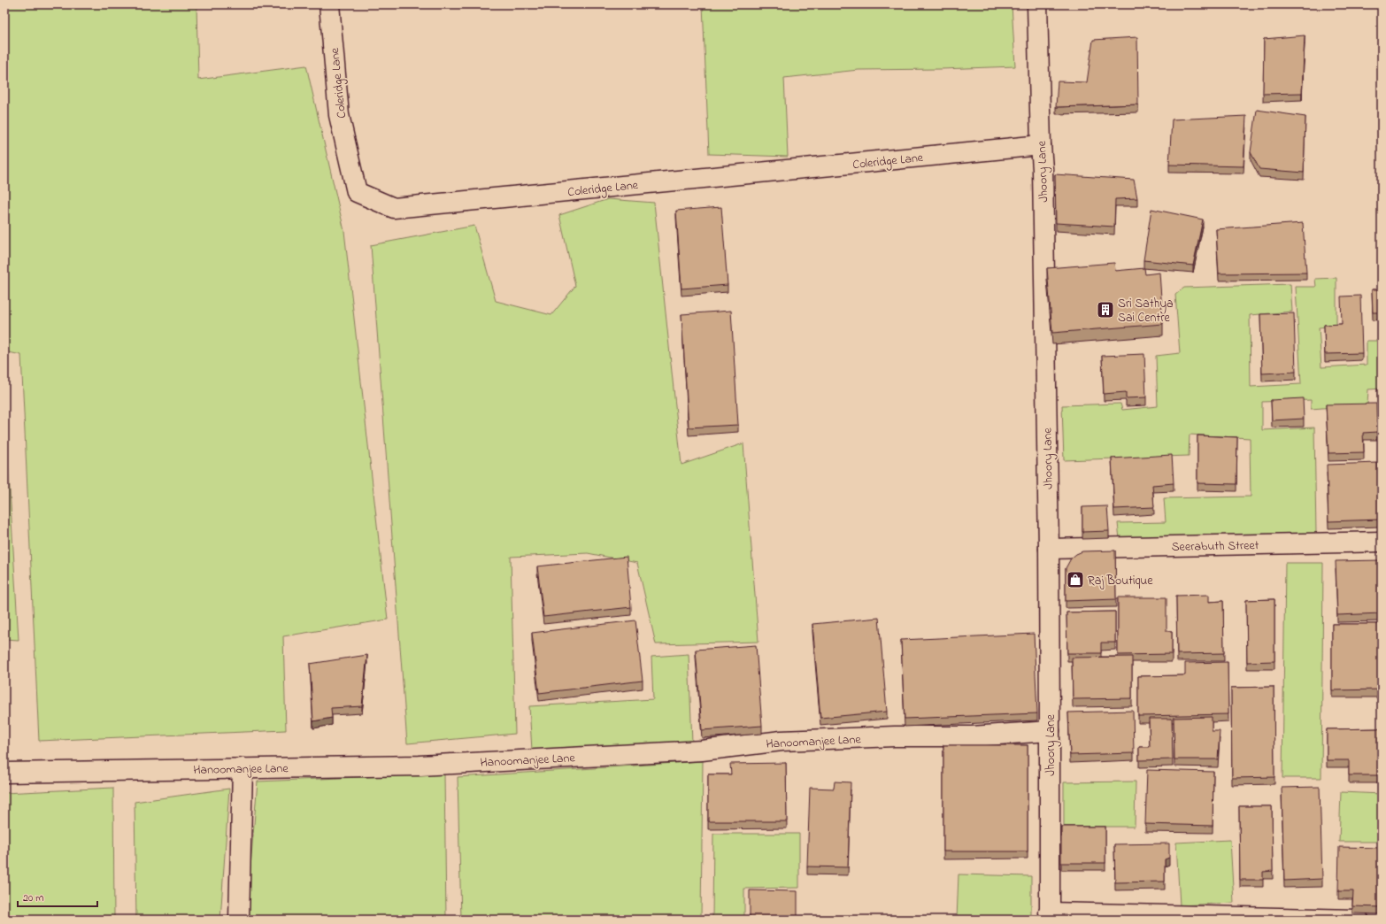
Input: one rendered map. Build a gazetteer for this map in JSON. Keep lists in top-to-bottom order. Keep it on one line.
{"streets":{"street":["Coleridge Lane","Jhoory Lane","Seerabuth Street","Hanoomanjee Lane"]},"crossings":[["Coleridge Lane","Jhoory Lane"],["Jhoory Lane","Seerabuth Street"],["Jhoory Lane","Hanoomanjee Lane"]],"places":{"building":["Sri Sathya Sai Centre"],"shop":["Raj Boutique"]},"scale_bar":"20 m"}
